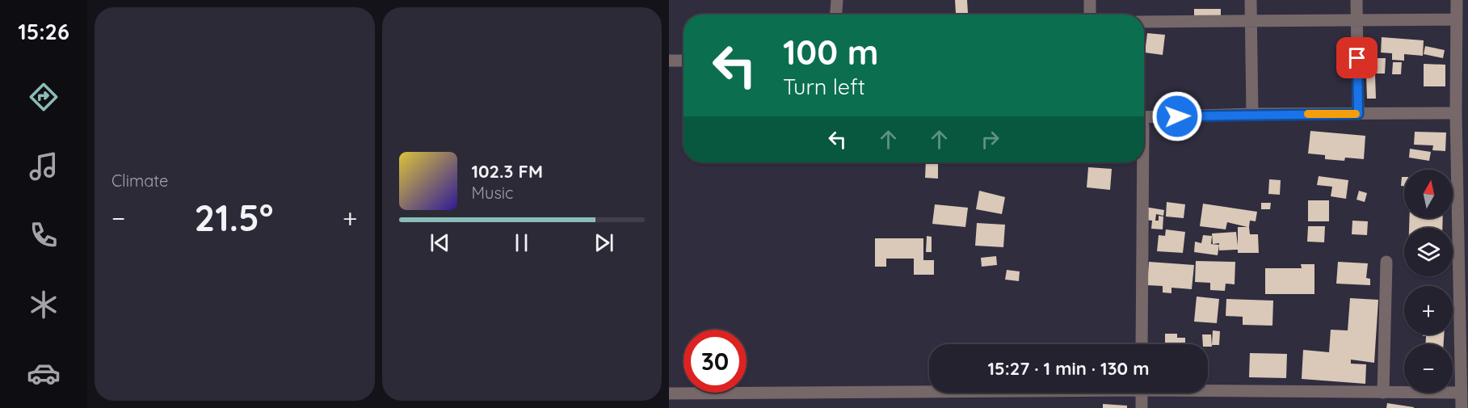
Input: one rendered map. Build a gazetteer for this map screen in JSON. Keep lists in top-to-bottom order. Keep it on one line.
{"north":"top","page":{"tabs":"15:26","tile":"Climate","turn":["100 m","Turn left"],"song":["102.3 FM","Music"],"map_buttons":["+","−"],"heat":["−","21.5°","+"],"limit":"30","trip":"15:27 · 1 min · 130 m"}}
